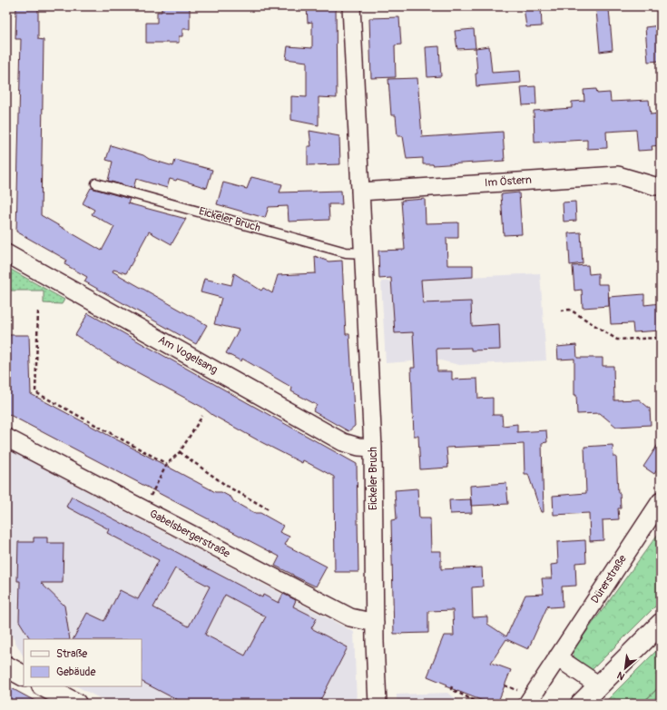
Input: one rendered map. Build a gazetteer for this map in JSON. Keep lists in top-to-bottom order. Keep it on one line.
{"streets":{"street":["Im Östern","Eickeler Bruch","Am Vogelsang","Gabelsbergerstraße","Dürerstraße"]},"crossings":[["Im Östern","Eickeler Bruch"],["Eickeler Bruch","Am Vogelsang"],["Eickeler Bruch","Gabelsbergerstraße"]],"legend":["Straße","Gebäude"],"north":"bottom left"}
